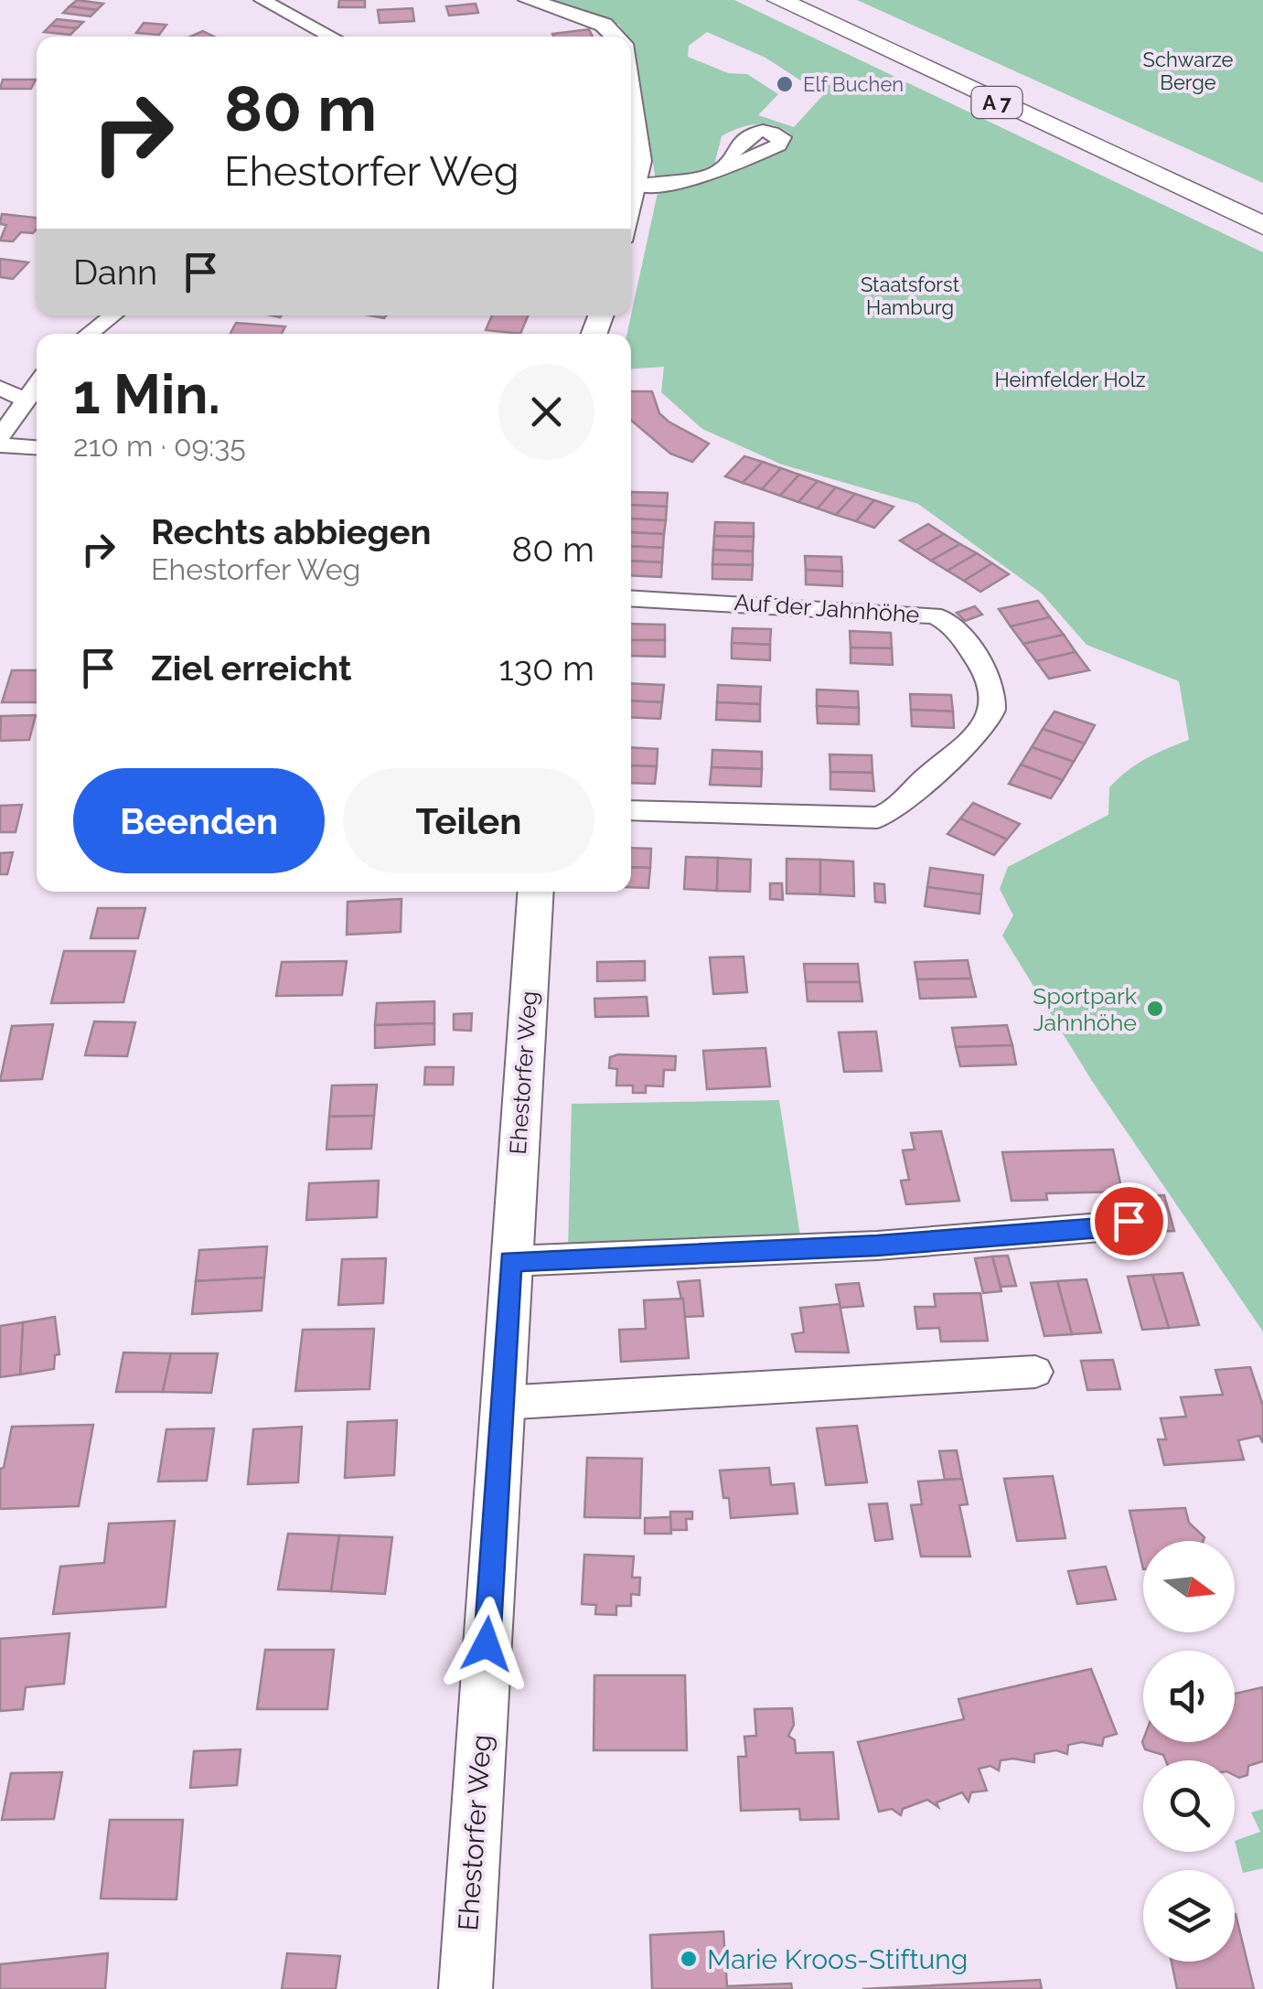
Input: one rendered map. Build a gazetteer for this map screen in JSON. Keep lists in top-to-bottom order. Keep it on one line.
{"streets":{"highway":["A 7"],"main road":["Ehestorfer Weg"],"street":["Auf der Jahnhöhe"]},"parks":["Schwarze Berge","Staatsforst Hamburg","Heimfelder Holz"],"places":["Elf Buchen","Sportpark Jahnhöhe","Marie Kroos-Stiftung"],"north":"right","page":{"turn":["80 m","Ehestorfer Weg"],"then":"Dann","heading":["1 Min.","210 m · 09:35"],"list":[{"name":"Rechts abbiegen","note":"Ehestorfer Weg","value":"80 m"},{"name":"Ziel erreicht","value":"130 m"}],"buttons":["Beenden","Teilen"]}}
